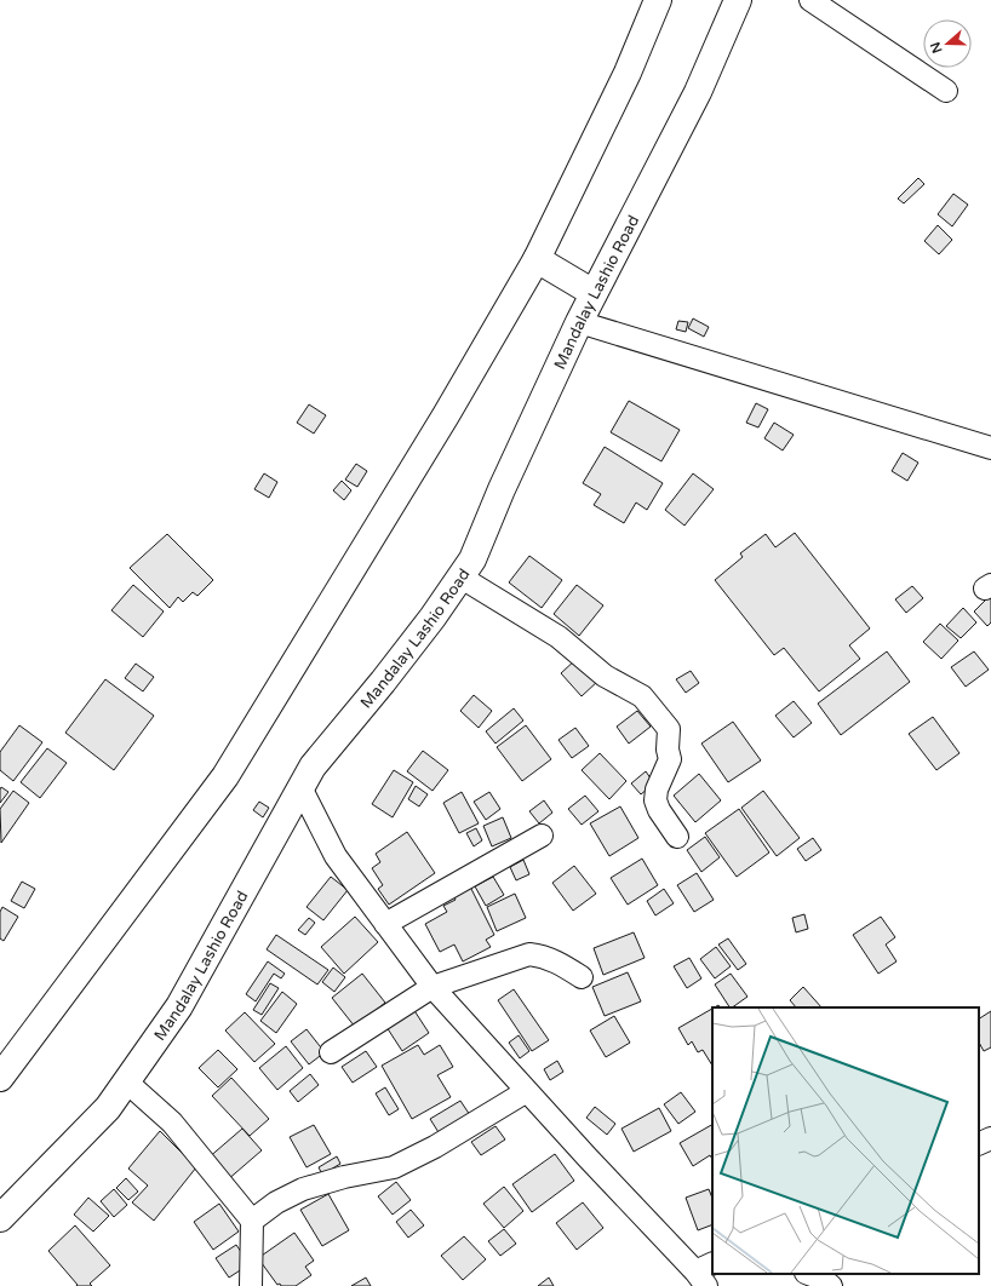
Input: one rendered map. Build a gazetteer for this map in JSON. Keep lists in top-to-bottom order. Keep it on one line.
{"streets":{"highway":["Mandalay Lashio Road"]},"north":"left"}
